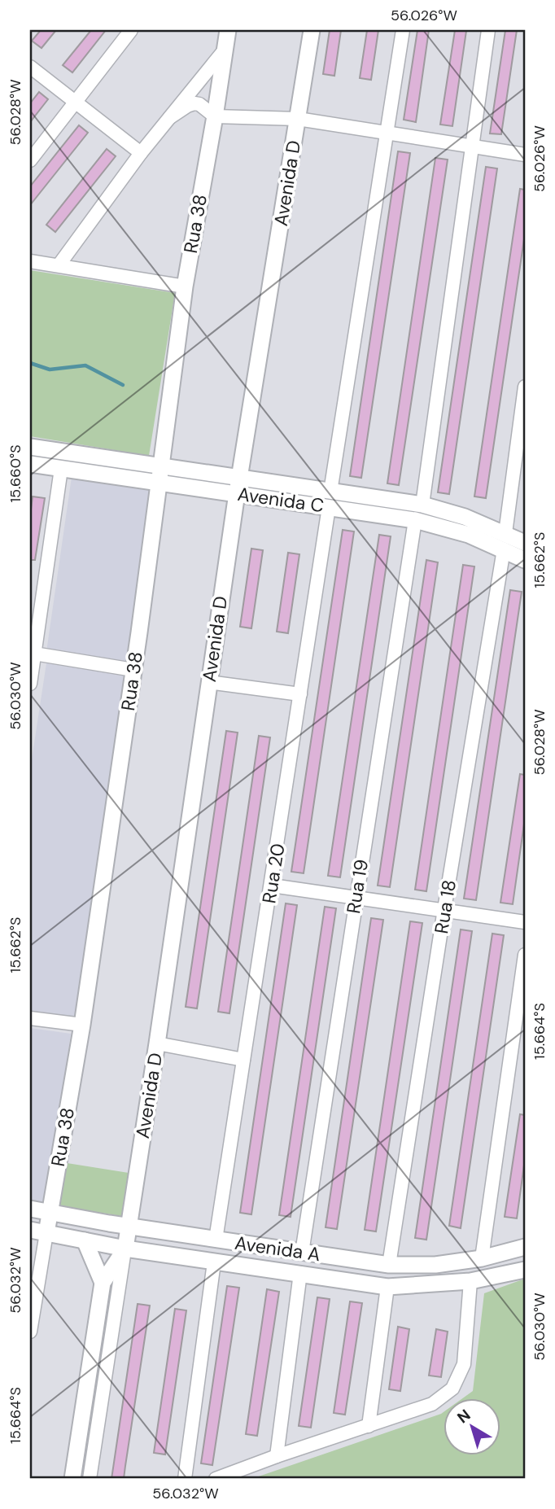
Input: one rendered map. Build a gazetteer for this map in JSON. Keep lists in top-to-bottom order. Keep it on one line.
{"streets":{"street":["Avenida D","Rua 38","Avenida C","Rua 20","Rua 19","Rua 18","Avenida A"]},"crossings":[["Avenida D","Avenida C"],["Avenida D","Avenida A"],["Rua 38","Avenida C"],["Rua 38","Avenida A"],["Avenida C","Rua 20"],["Avenida C","Rua 19"],["Avenida C","Rua 18"],["Rua 20","Avenida A"],["Rua 19","Avenida A"],["Rua 18","Avenida A"]],"north":"top left","coordinates":["56.026°W","56.028°W","15.660°S","15.662°S","56.030°W","15.664°S","56.032°W"]}
